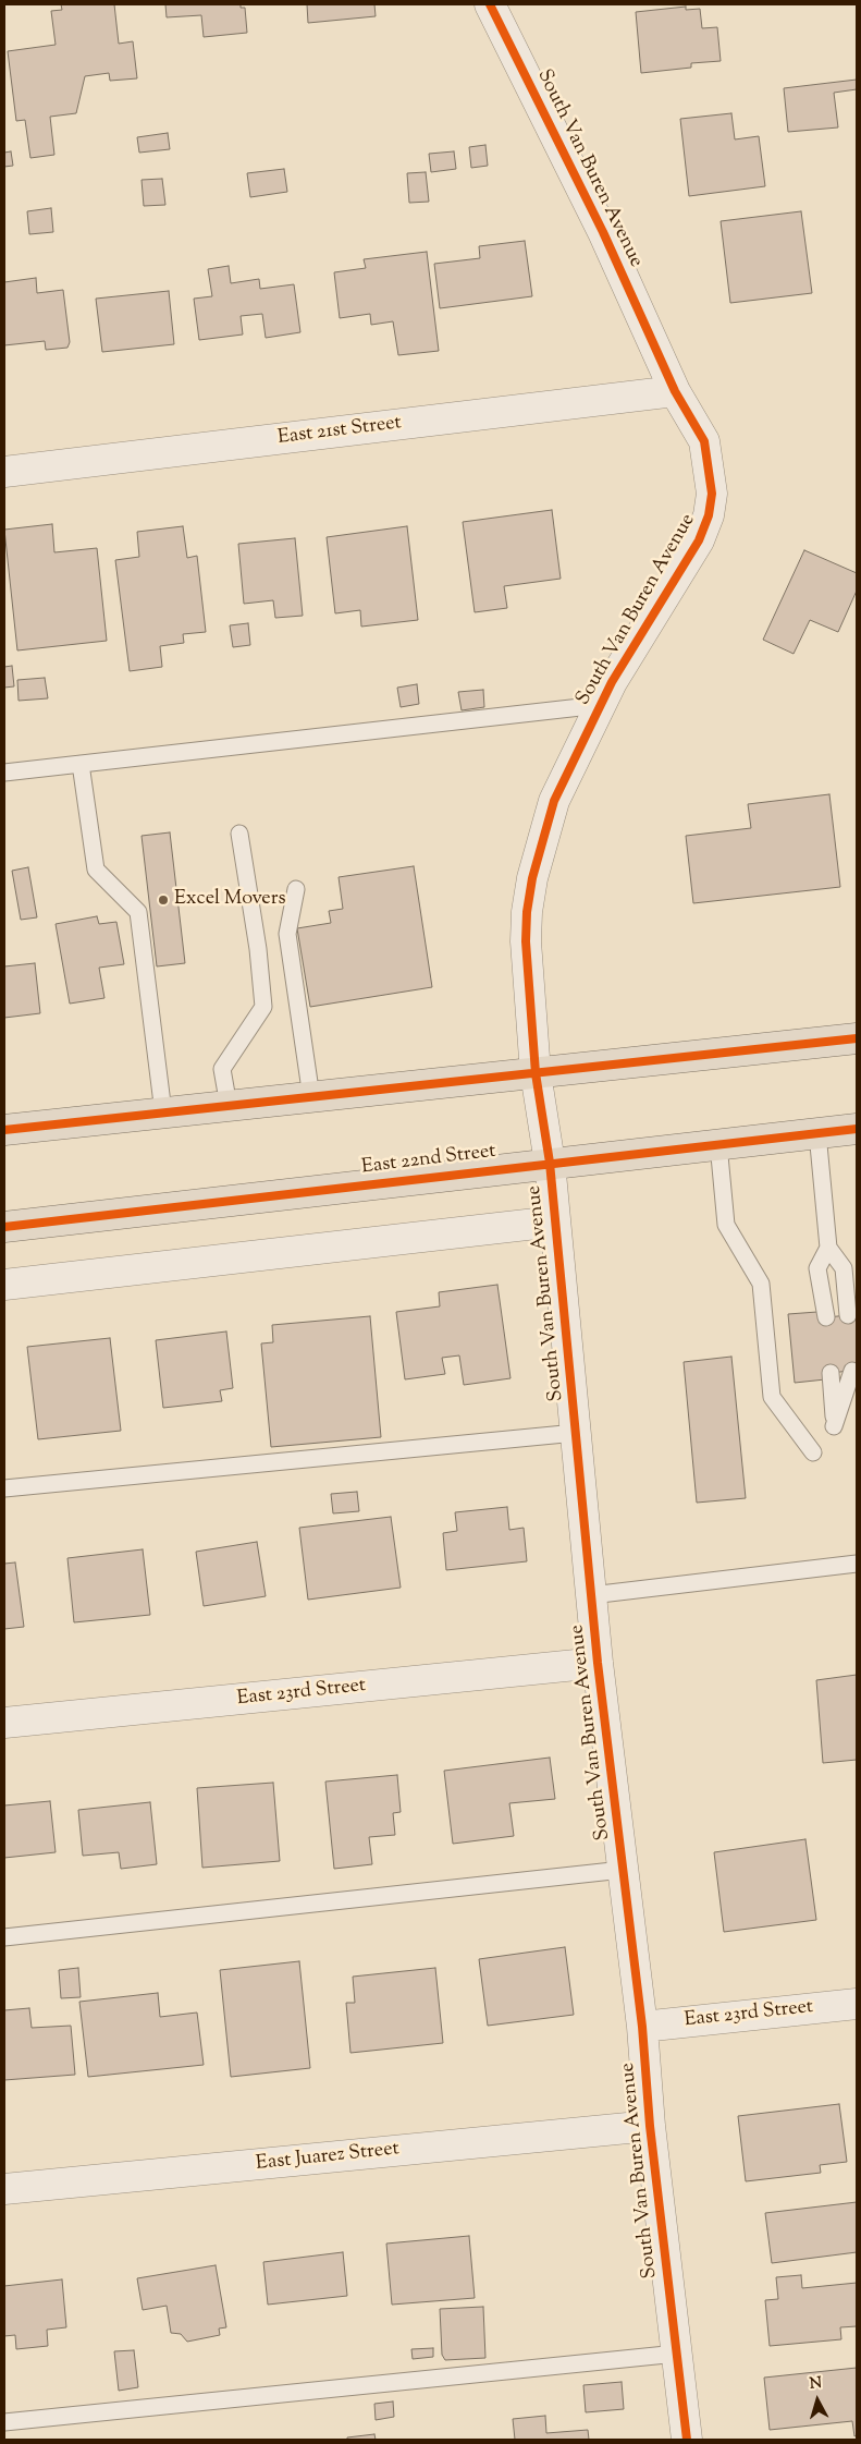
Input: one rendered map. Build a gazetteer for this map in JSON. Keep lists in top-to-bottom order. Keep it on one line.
{"streets":{"main road":["East 22nd Street"],"street":["South Van Buren Avenue","East 21st Street","East 23rd Street","East Juarez Street"]},"crossings":[["South Van Buren Avenue","East 21st Street"],["South Van Buren Avenue","East 22nd Street"],["South Van Buren Avenue","East 23rd Street"],["South Van Buren Avenue","East Juarez Street"]],"places":["Excel Movers"],"north":"top"}
